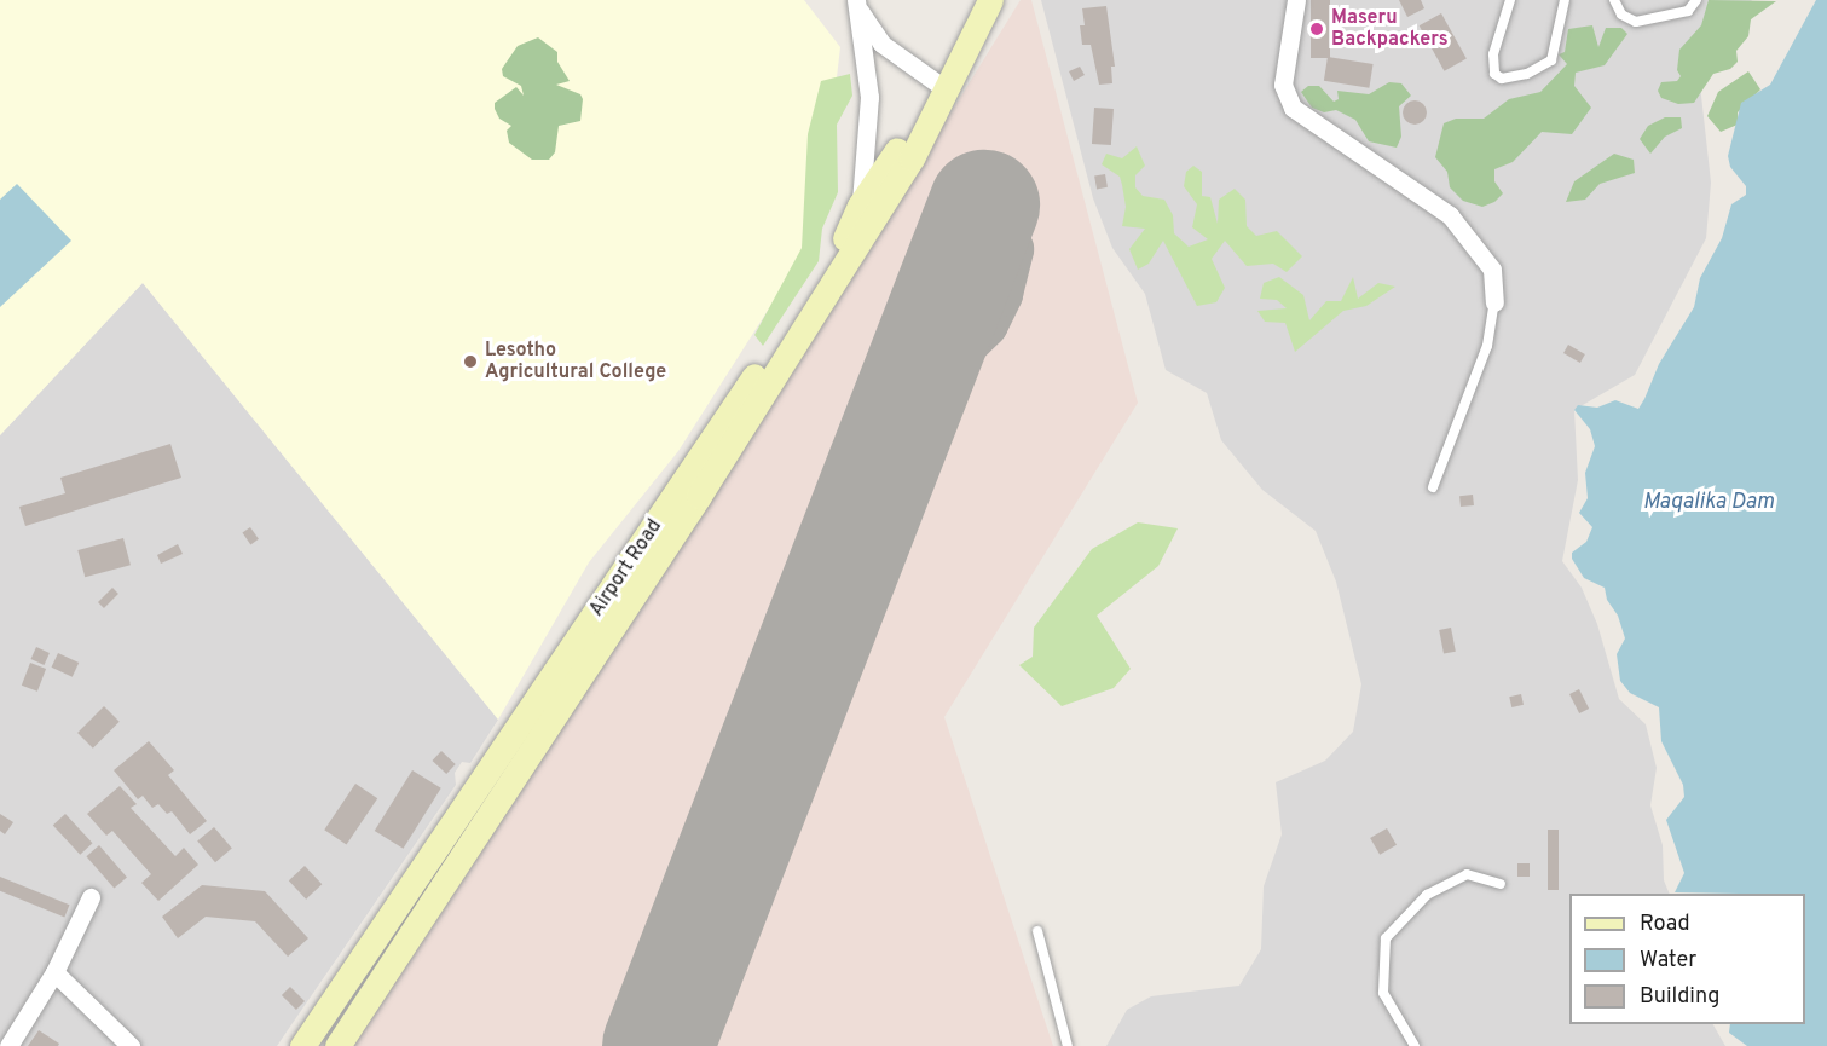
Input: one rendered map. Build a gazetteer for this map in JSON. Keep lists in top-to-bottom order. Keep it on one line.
{"streets":{"main road":["Airport Road"]},"water":["Maqalika Dam"],"places":["Maseru Backpackers","Lesotho Agricultural College"],"legend":["Road","Water","Building"]}
